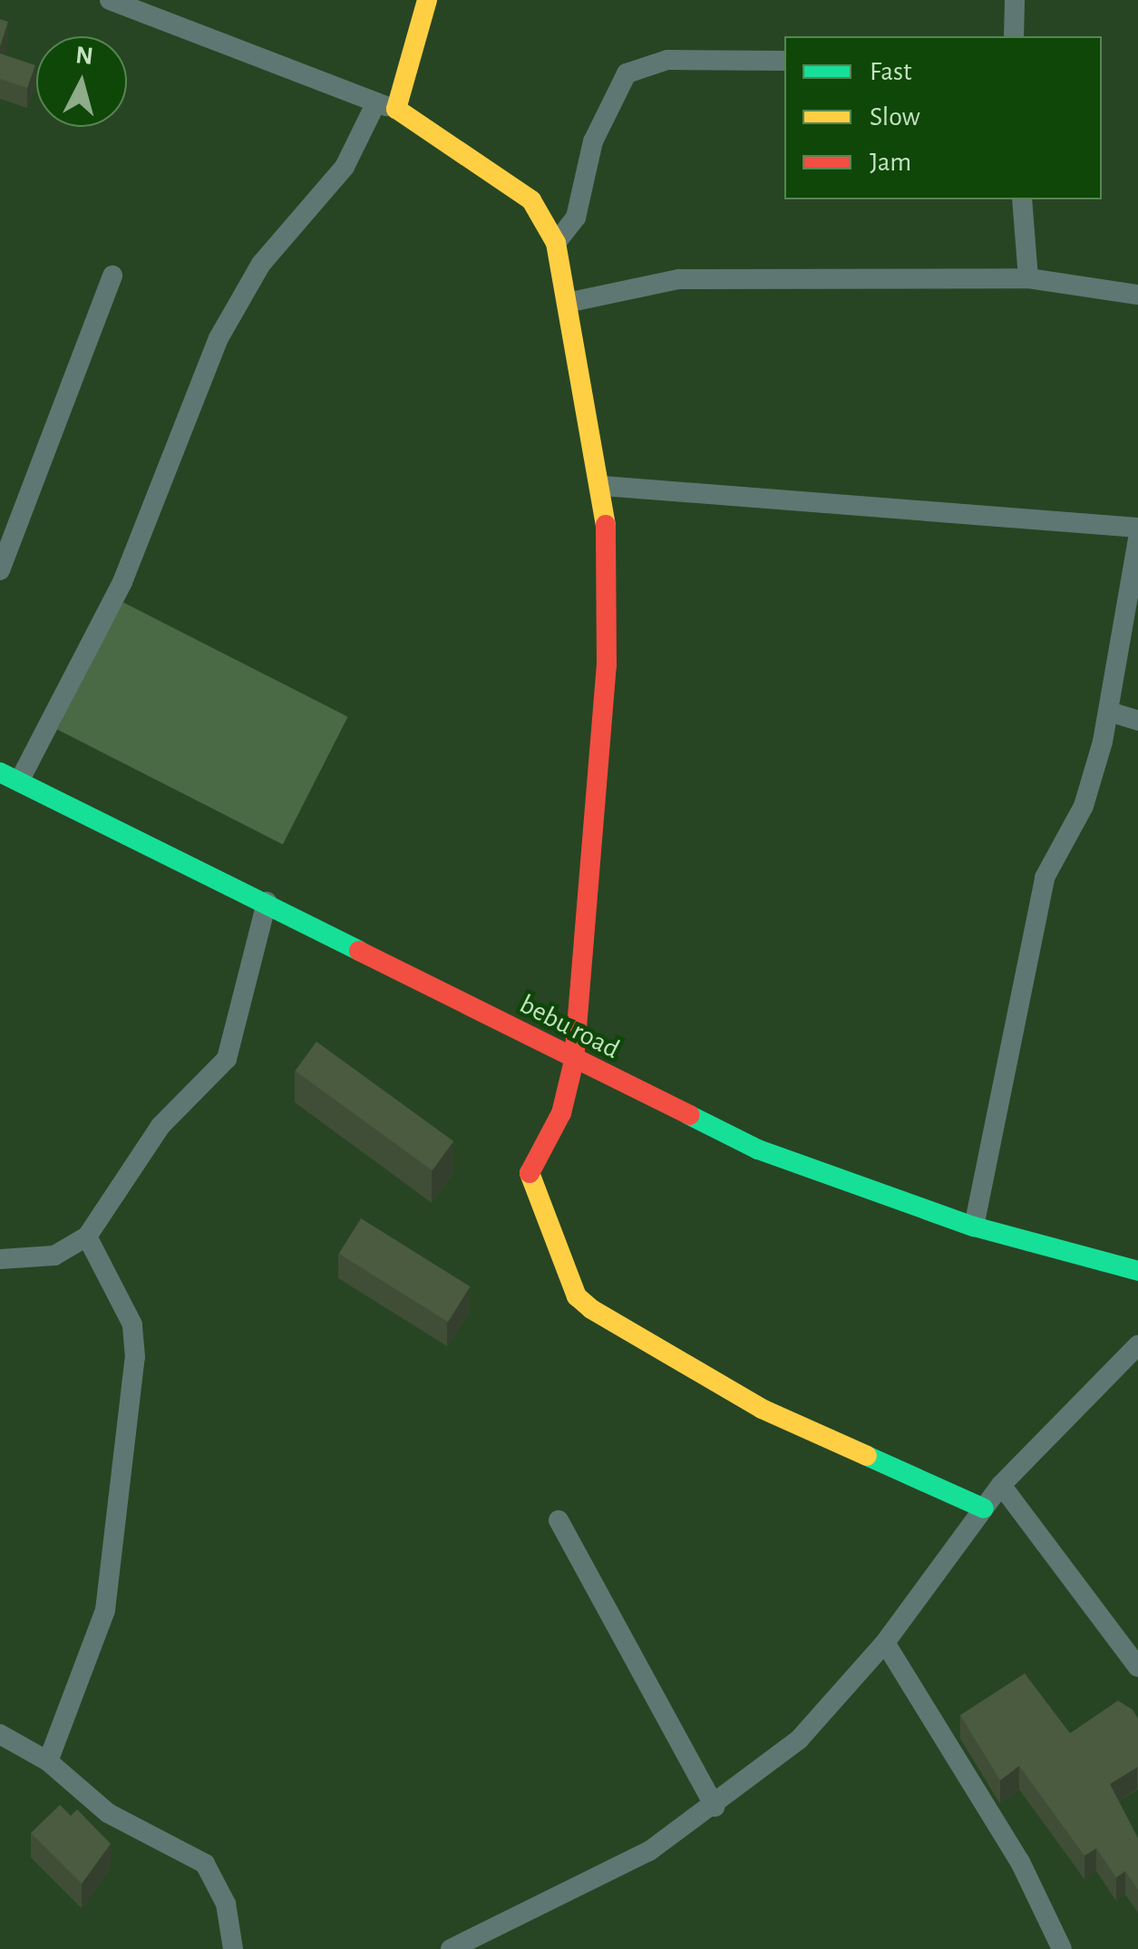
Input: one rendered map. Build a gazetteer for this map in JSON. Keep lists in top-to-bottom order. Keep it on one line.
{"streets":{"street":["bebu road"]},"legend":["Fast","Slow","Jam"],"north":"top"}
